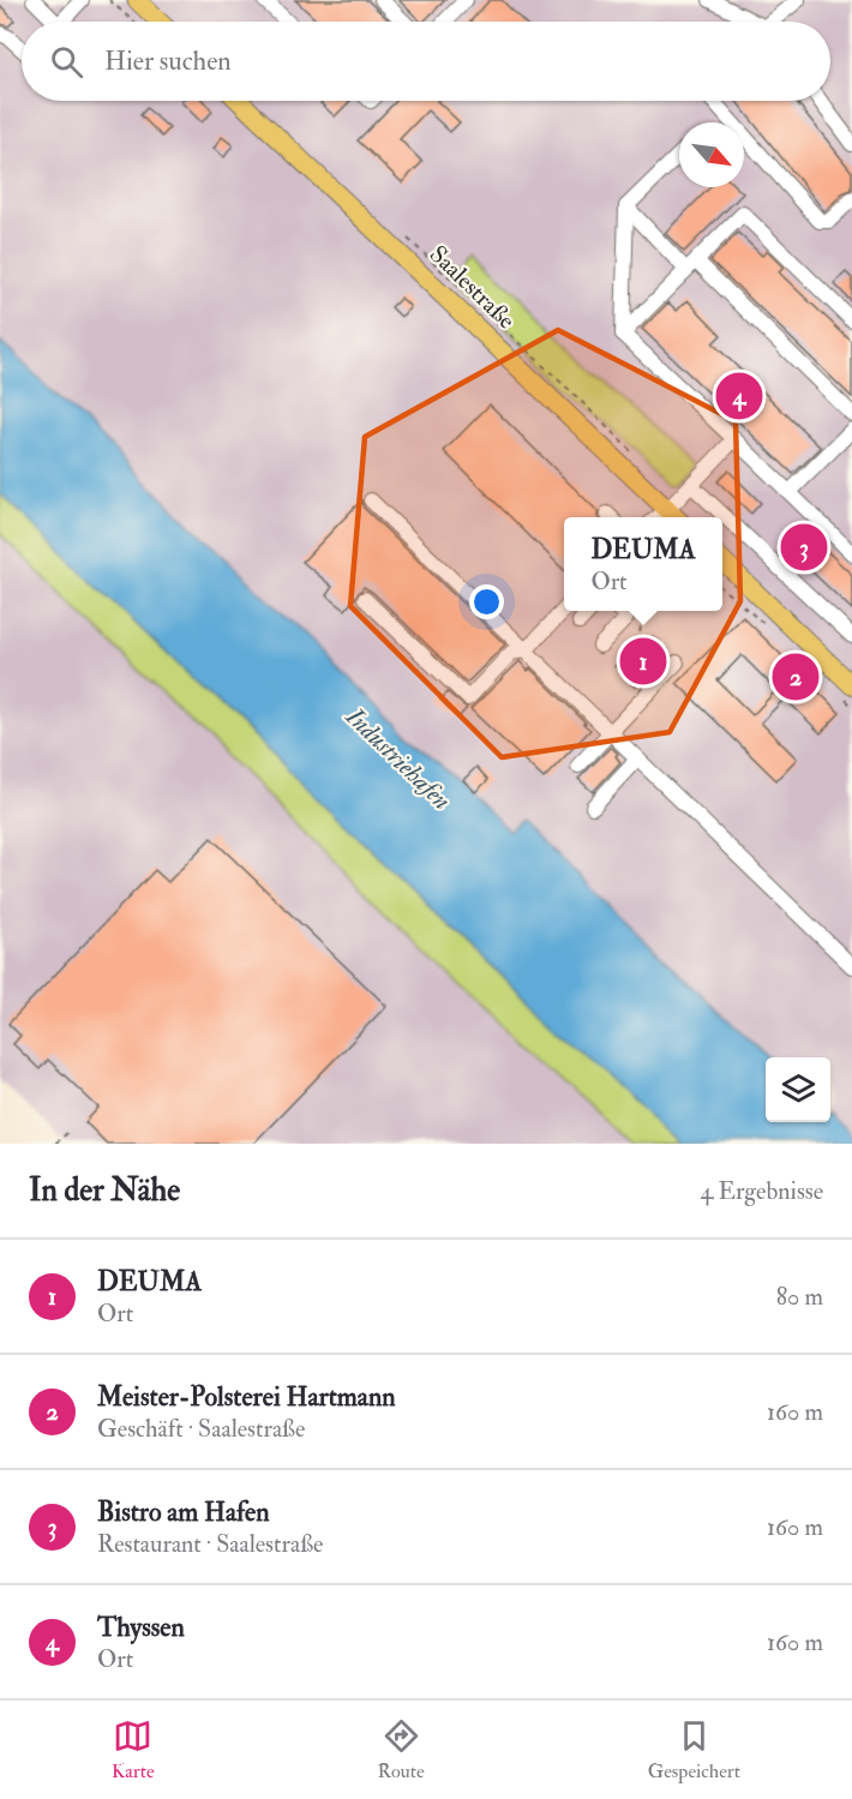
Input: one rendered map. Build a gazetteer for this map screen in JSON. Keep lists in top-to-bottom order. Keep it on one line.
{"streets":{"main road":["Saalestraße"]},"water":["Industriehafen"],"north":"bottom right","page":{"search":"Hier suchen","pins":["4","3","1","2"],"popup":["DEUMA","Ort"],"heading":["In der Nähe","4 Ergebnisse"],"list":[{"mark":"1","name":"DEUMA","note":"Ort","value":"80 m"},{"mark":"2","name":"Meister-Polsterei Hartmann","note":"Geschäft · Saalestraße","value":"160 m"},{"mark":"3","name":"Bistro am Hafen","note":"Restaurant · Saalestraße","value":"160 m"},{"mark":"4","name":"Thyssen","note":"Ort","value":"160 m"}],"nav":["Karte","Route","Gespeichert"]}}
